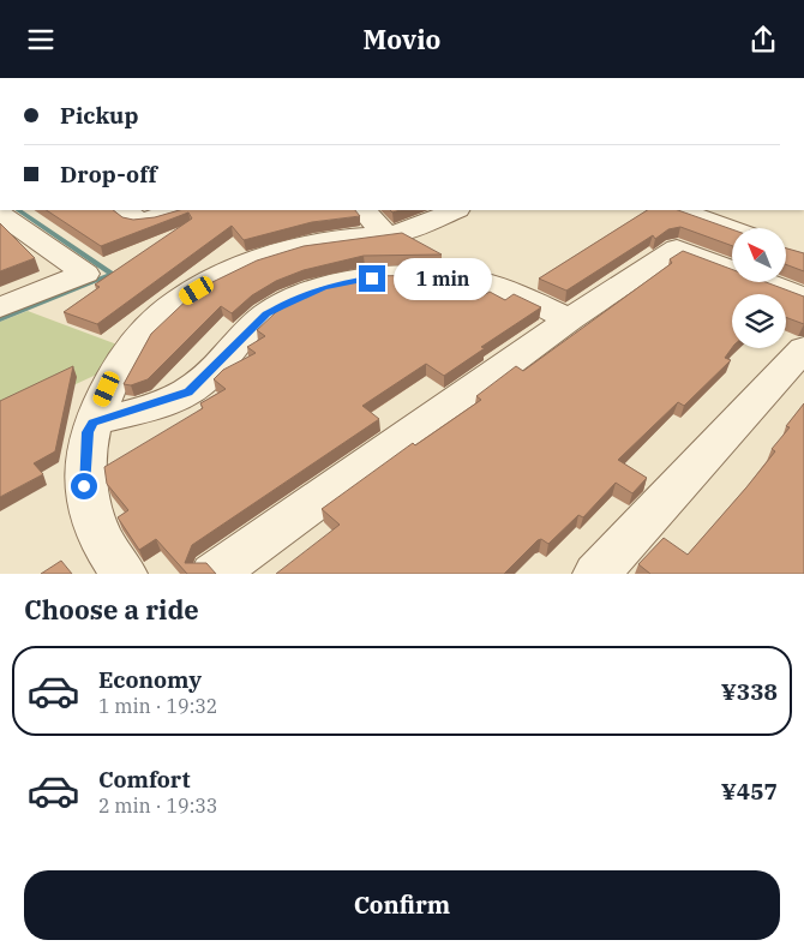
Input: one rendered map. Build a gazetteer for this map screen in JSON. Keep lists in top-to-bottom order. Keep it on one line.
{"north":"top left","page":{"header":"Movio","banner":["Pickup","Drop-off"],"bubble":"1 min","heading":"Choose a ride","list":[{"name":"Economy","note":"1 min · 19:32","value":"¥338"},{"name":"Comfort","note":"2 min · 19:33","value":"¥457"}],"buttons":"Confirm"}}
